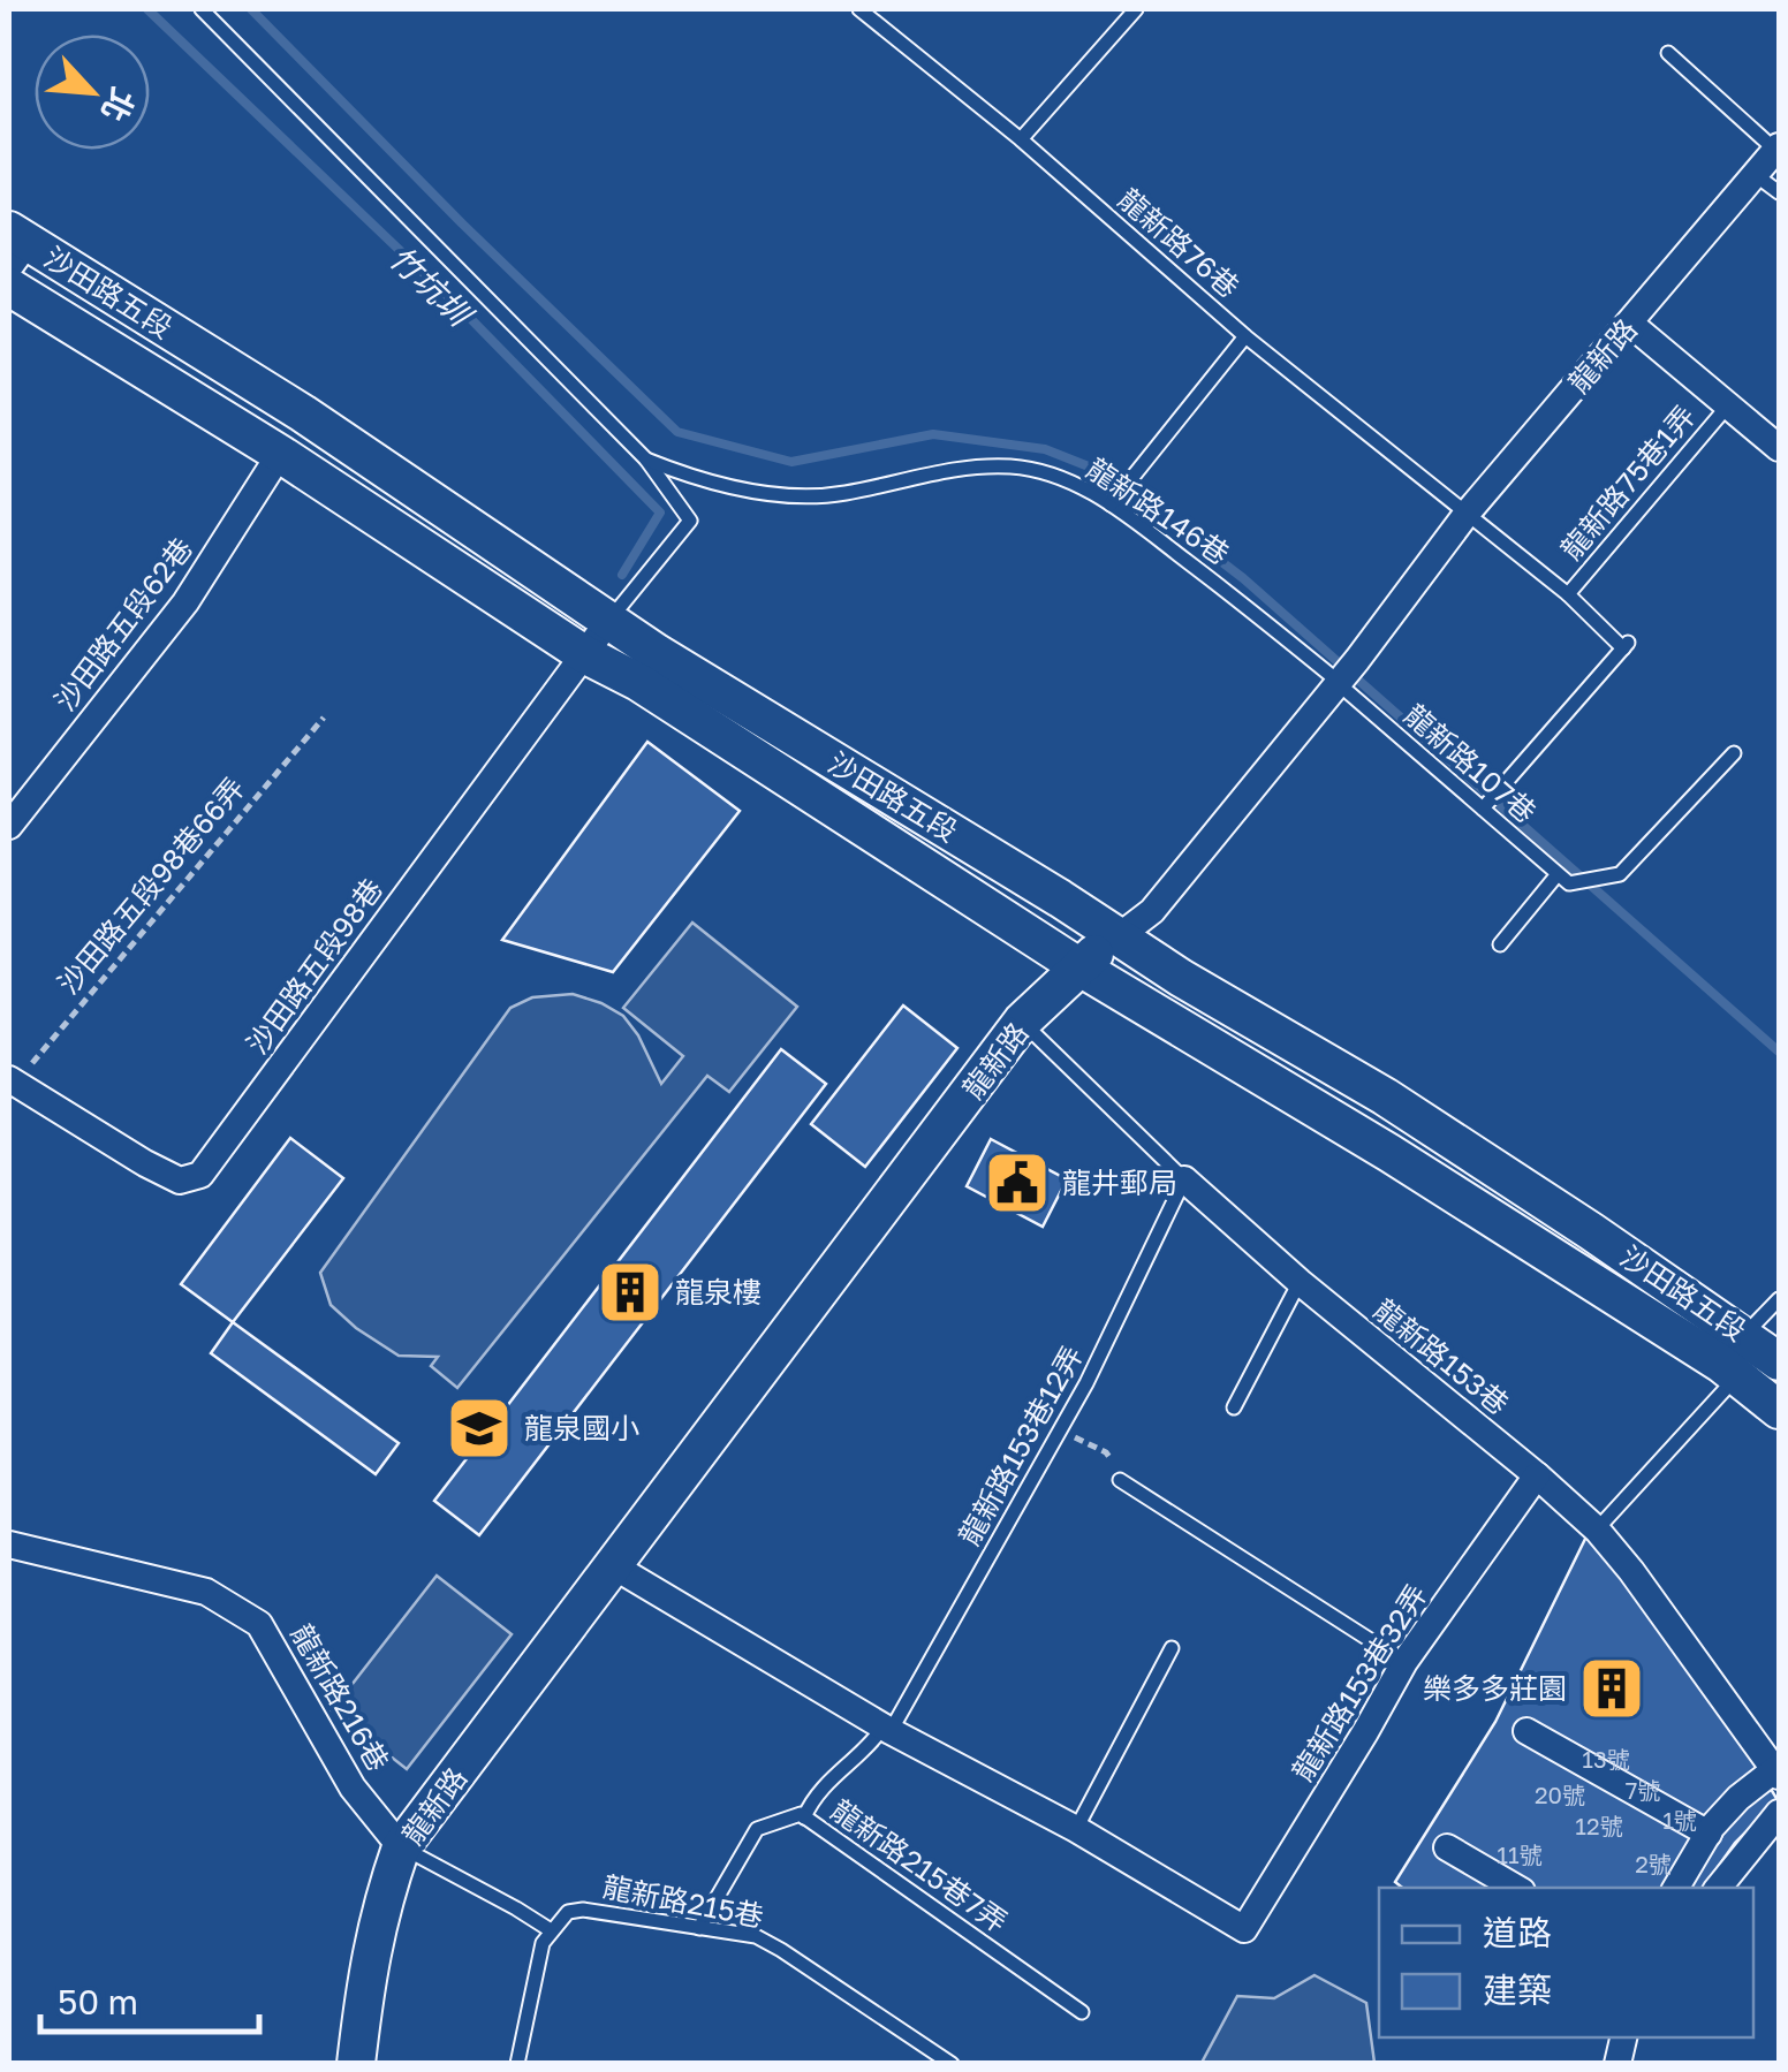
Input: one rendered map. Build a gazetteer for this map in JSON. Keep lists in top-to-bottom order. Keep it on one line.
{"streets":{"street":["沙田路五段","龍新路","沙田路五段62巷","沙田路五段98巷","龍新路153巷","龍新路153巷32弄","龍新路216巷"],"lane":["龍新路76巷","龍新路75巷1弄","龍新路146巷","龍新路107巷","龍新路153巷12弄","龍新路215巷7弄","龍新路215巷"],"path":["沙田路五段98巷66弄"]},"crossings":[["龍新路76巷","龍新路"],["龍新路76巷","龍新路75巷1弄"],["龍新路76巷","龍新路107巷"],["沙田路五段","龍新路"],["沙田路五段","沙田路五段62巷"],["沙田路五段","沙田路五段98巷"],["龍新路","龍新路146巷"],["龍新路","龍新路107巷"],["龍新路","龍新路153巷"],["龍新路","龍新路216巷"],["龍新路146巷","龍新路107巷"],["沙田路五段98巷66弄","沙田路五段98巷"],["龍新路153巷","龍新路153巷12弄"],["龍新路153巷","龍新路153巷32弄"],["龍新路153巷12弄","龍新路215巷7弄"],["龍新路215巷7弄","龍新路215巷"]],"water":["竹坑圳"],"places":{"public building":["龍井郵局"],"building":["龍泉樓","樂多多莊園"],"school or university":["龍泉國小"]},"house_numbers":["13號","7號","20號","1號","12號","11號","2號"],"legend":["道路","建築"],"scale_bar":"50 m","north":"bottom right"}
